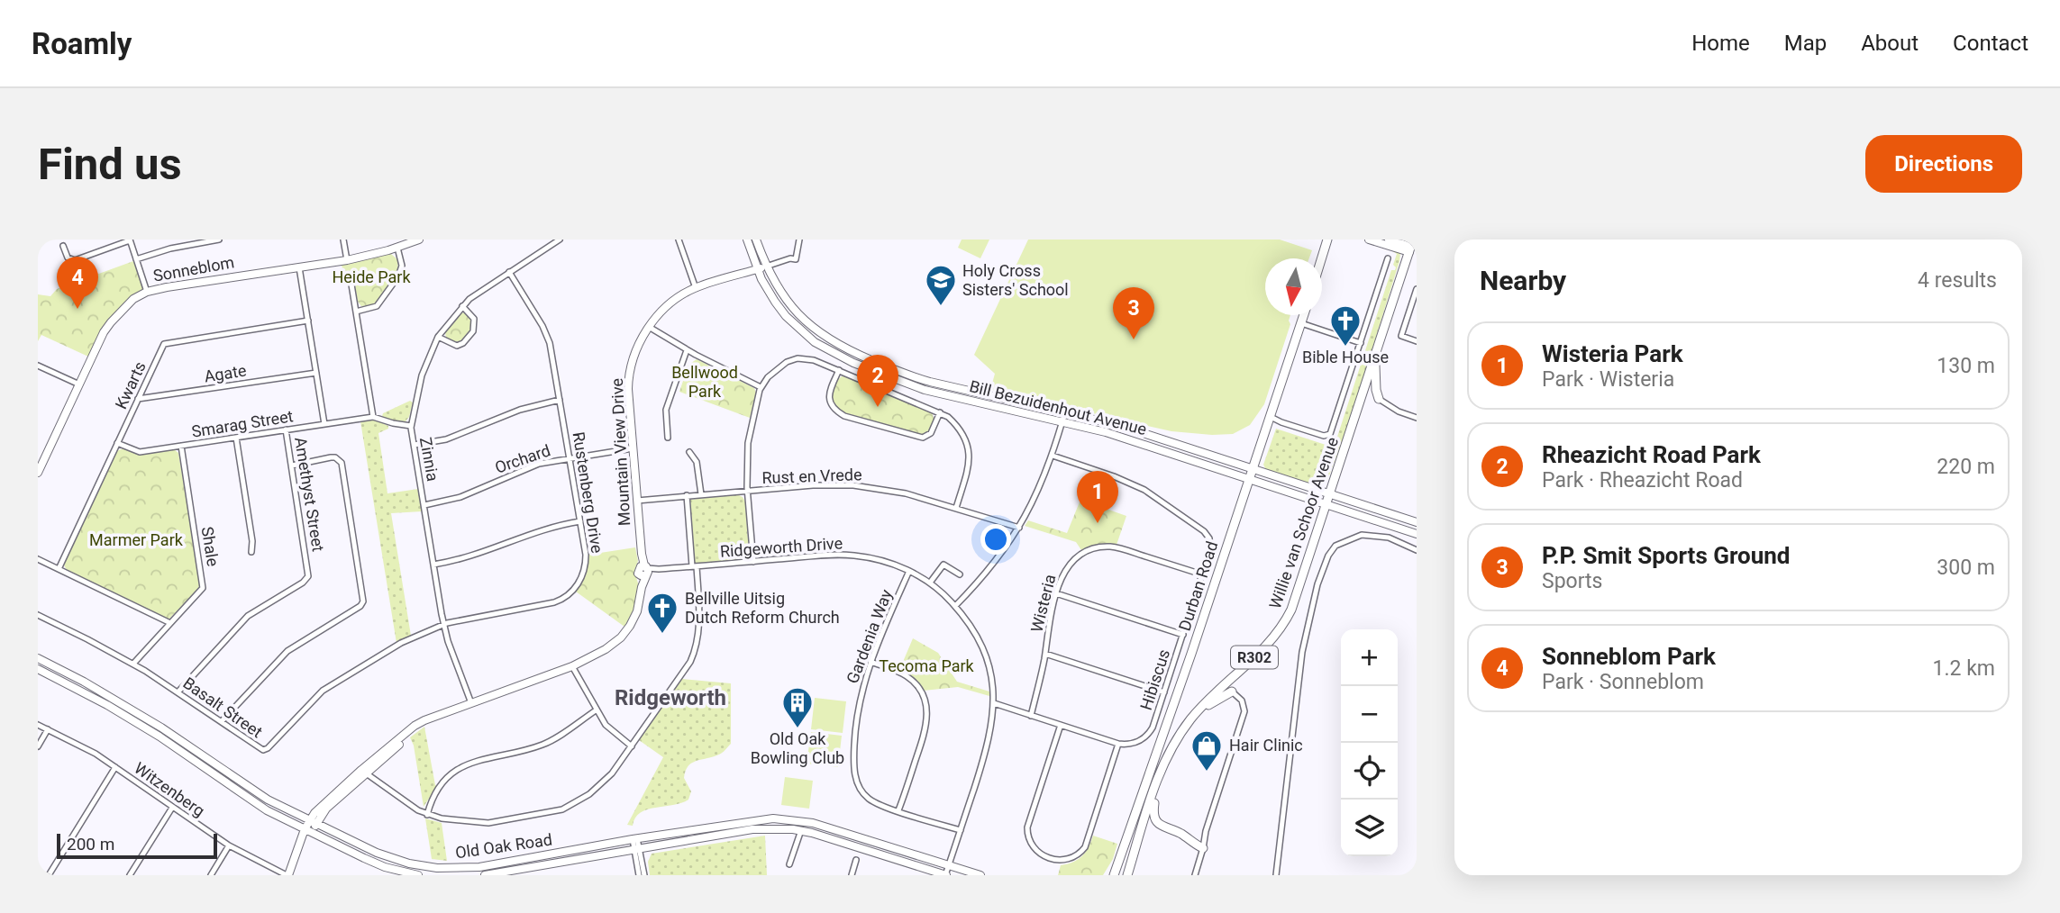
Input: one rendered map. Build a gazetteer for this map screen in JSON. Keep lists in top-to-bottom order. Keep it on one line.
{"streets":{"main road":["Sonneblom","Bill Bezuidenhout Avenue","Mountain View Drive","Willie van Schoor Avenue","Durban Road","R302","Old Oak Road"],"street":["Agate","Kwarts","Smarag Street","Zinnia","Orchard","Rust en Vrede","Rustenberg Drive","Amethyst Street","Shale","Ridgeworth Drive","Wisteria","Gardenia Way","Hibiscus","Basalt Street","Witzenberg"]},"crossings":[["Agate","Kwarts"],["Kwarts","Smarag Street"],["Bill Bezuidenhout Avenue","Mountain View Drive"],["Bill Bezuidenhout Avenue","Willie van Schoor Avenue"],["Bill Bezuidenhout Avenue","Durban Road"],["Smarag Street","Amethyst Street"],["Smarag Street","Shale"],["Mountain View Drive","Zinnia"],["Mountain View Drive","Orchard"],["Mountain View Drive","Rust en Vrede"],["Mountain View Drive","Ridgeworth Drive"],["Mountain View Drive","Witzenberg"],["Mountain View Drive","Old Oak Road"],["Zinnia","Orchard"],["Zinnia","Rustenberg Drive"],["Zinnia","Basalt Street"],["Orchard","Rustenberg Drive"],["Rustenberg Drive","Basalt Street"],["Amethyst Street","Basalt Street"],["Willie van Schoor Avenue","R302"],["Shale","Basalt Street"],["Ridgeworth Drive","Gardenia Way"],["Ridgeworth Drive","Old Oak Road"],["Wisteria","Hibiscus"]],"districts":["Ridgeworth"],"parks":["Heide Park","Bellwood Park","Marmer Park","Tecoma Park"],"places":{"school or university":["Holy Cross Sisters' School"],"church":["Bible House","Bellville Uitsig Dutch Reform Church"],"building":["Old Oak Bowling Club"],"shop":["Hair Clinic"]},"scale_bar":"200 m","north":"bottom","page":{"header":"Roamly","nav":["Home","Map","About","Contact"],"buttons":"Directions","title":"Find us","heading":["Nearby","4 results"],"pins":["4","3","2","1"],"list":[{"mark":"1","name":"Wisteria Park","note":"Park · Wisteria","value":"130 m"},{"mark":"2","name":"Rheazicht Road Park","note":"Park · Rheazicht Road","value":"220 m"},{"mark":"3","name":"P.P. Smit Sports Ground","note":"Sports","value":"300 m"},{"mark":"4","name":"Sonneblom Park","note":"Park · Sonneblom","value":"1.2 km"}],"map_buttons":["+","−"],"scale":"200 m"}}
